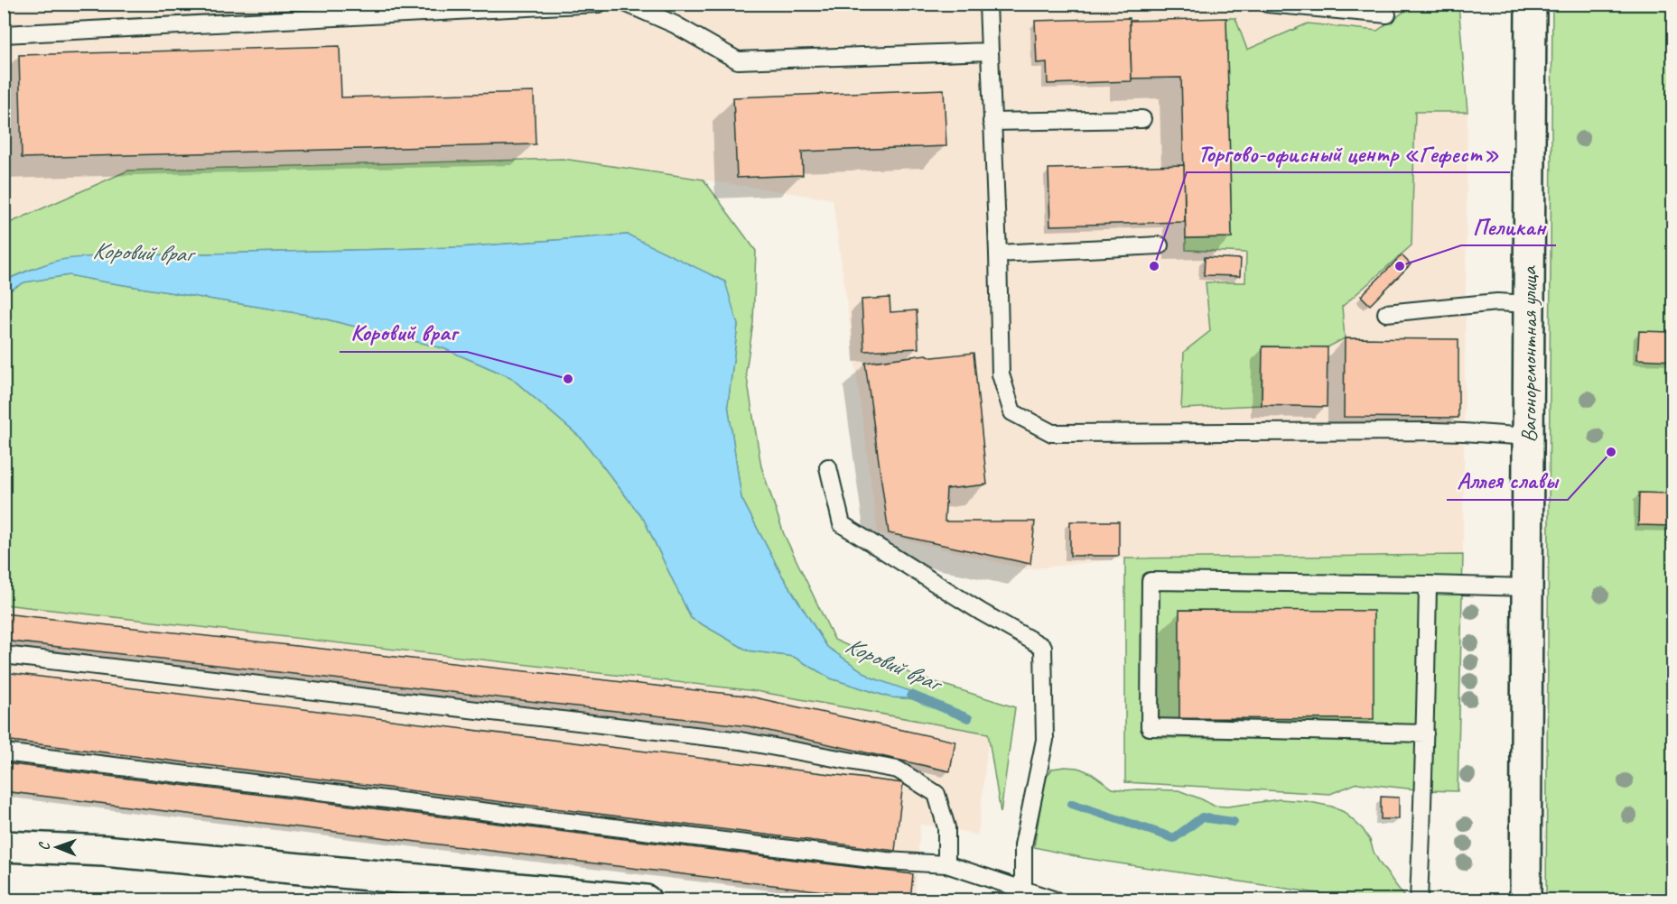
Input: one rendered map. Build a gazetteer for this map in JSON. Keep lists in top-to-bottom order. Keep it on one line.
{"streets":{"street":["Вагоноремонтная улица"]},"water":["Коровий враг"],"places":["Торгово-офисный центр «Гефест»","Пеликан","Коровий враг","Аллея славы"],"north":"left"}
